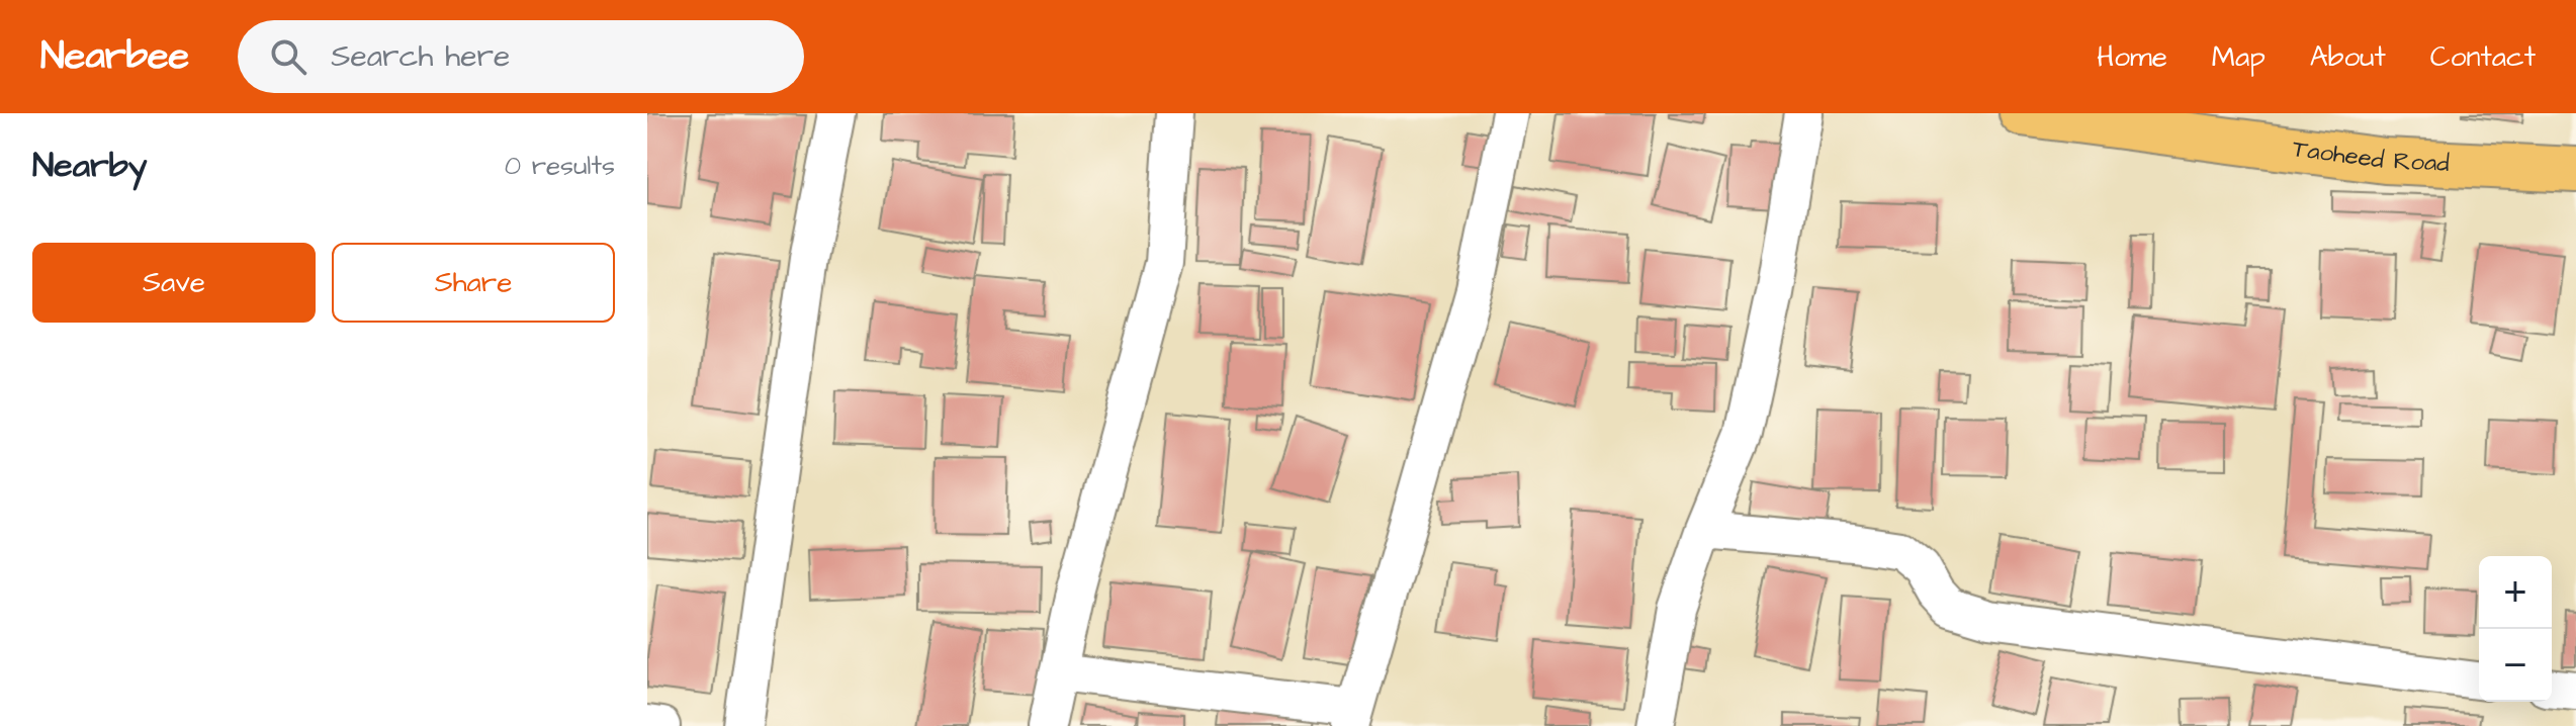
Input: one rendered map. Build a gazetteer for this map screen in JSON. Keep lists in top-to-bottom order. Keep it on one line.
{"streets":{"main road":["Taoheed Road"]},"page":{"header":"Nearbee","search":"Search here","nav":["Home","Map","About","Contact"],"heading":["Nearby","0 results"],"buttons":["Save","Share"],"map_buttons":["+","−"]}}
